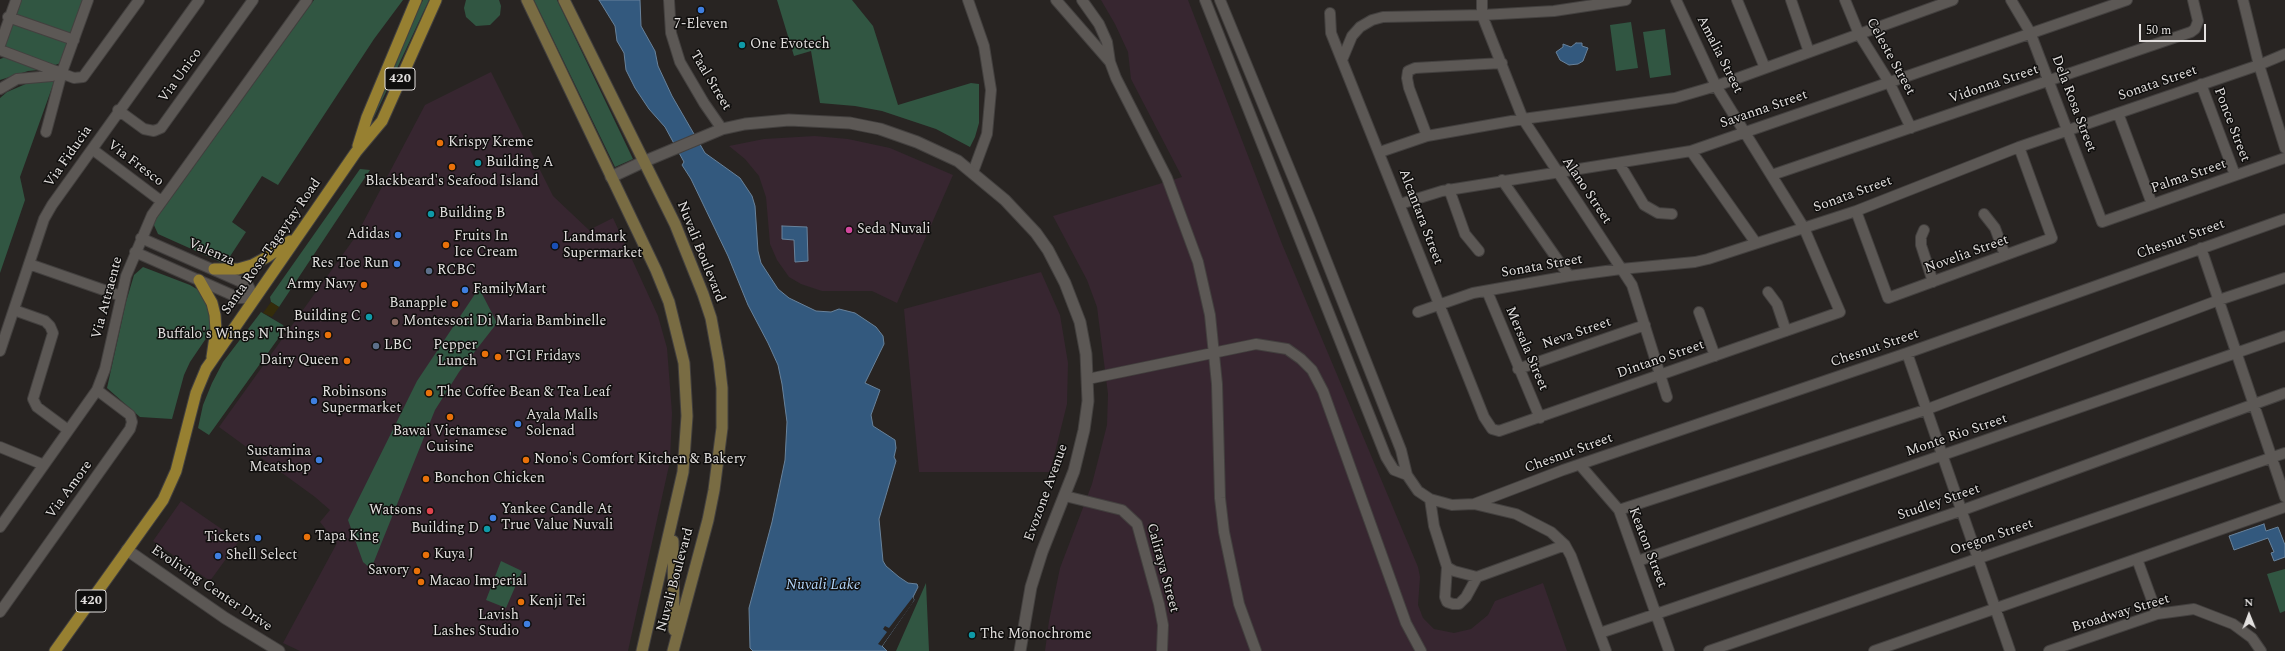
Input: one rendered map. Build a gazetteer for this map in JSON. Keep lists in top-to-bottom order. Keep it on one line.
{"streets":{"main road":["420","Santa Rosa-Tagaytay Road","Nuvali Boulevard"],"street":["Amalia Street","Celeste Street","Via Unico","Taal Street","Sonata Street","Vidonna Street","Dela Rosa Street","Savanna Street","Ponce Street","Via Fiducia","Via Fresco","Palma Street","Alano Street","Alcantara Street","Chesnut Street","Valenza","Novelia Street","Via Attraente","Neva Street","Mersala Street","Dintano Street","Monte Rio Street","Via Amore","Evozone Avenue","Studley Street","Oregon Street","Keaton Street","Caliraya Street","Evoliving Center Drive","Broadway Street"]},"crossings":[["Amalia Street","Sonata Street"],["Amalia Street","Vidonna Street"],["Amalia Street","Savanna Street"],["Amalia Street","Dintano Street"],["Celeste Street","Vidonna Street"],["Celeste Street","Savanna Street"],["Via Unico","Via Fiducia"],["Taal Street","Evozone Avenue"],["Sonata Street","Dela Rosa Street"],["Sonata Street","Ponce Street"],["Sonata Street","Alano Street"],["Sonata Street","Alcantara Street"],["Sonata Street","Novelia Street"],["Sonata Street","Mersala Street"],["Vidonna Street","Dela Rosa Street"],["Dela Rosa Street","Savanna Street"],["Dela Rosa Street","Palma Street"],["Savanna Street","Alano Street"],["Savanna Street","Alcantara Street"],["Ponce Street","Palma Street"],["Via Fiducia","Via Fresco"],["Via Fresco","Via Attraente"],["Alano Street","Neva Street"],["Alano Street","Dintano Street"],["Alcantara Street","Dintano Street"],["Chesnut Street","Keaton Street"],["Santa Rosa-Tagaytay Road","Valenza"],["Santa Rosa-Tagaytay Road","Evoliving Center Drive"],["Nuvali Boulevard","Evozone Avenue"],["Valenza","Via Attraente"],["Via Attraente","Via Amore"],["Neva Street","Mersala Street"],["Mersala Street","Dintano Street"],["Monte Rio Street","Keaton Street"],["Evozone Avenue","Caliraya Street"],["Studley Street","Keaton Street"]],"water":["Nuvali Lake"],"places":["7-Eleven","One Evotech","Krispy Kreme","Building A","Blackbeard's Seafood Island","Building B","Seda Nuvali","Adidas","Fruits In Ice Cream","Landmark Supermarket","Res Toe Run","RCBC","Army Navy","FamilyMart","Banapple","Building C","Montessori Di Maria Bambinelle","Buffalo's Wings N' Things","LBC","Pepper Lunch","TGI Fridays","Dairy Queen","The Coffee Bean & Tea Leaf","Robinsons Supermarket","Bawai Vietnamese Cuisine","Ayala Malls Solenad","Sustamina Meatshop","Nono's Comfort Kitchen & Bakery","Bonchon Chicken","Watsons","Yankee Candle At True Value Nuvali","Building D","Tapa King","Tickets","Kuya J","Shell Select","Savory","Macao Imperial","Kenji Tei","Lavish Lashes Studio","The Monochrome"],"scale_bar":"50 m","north":"top"}
